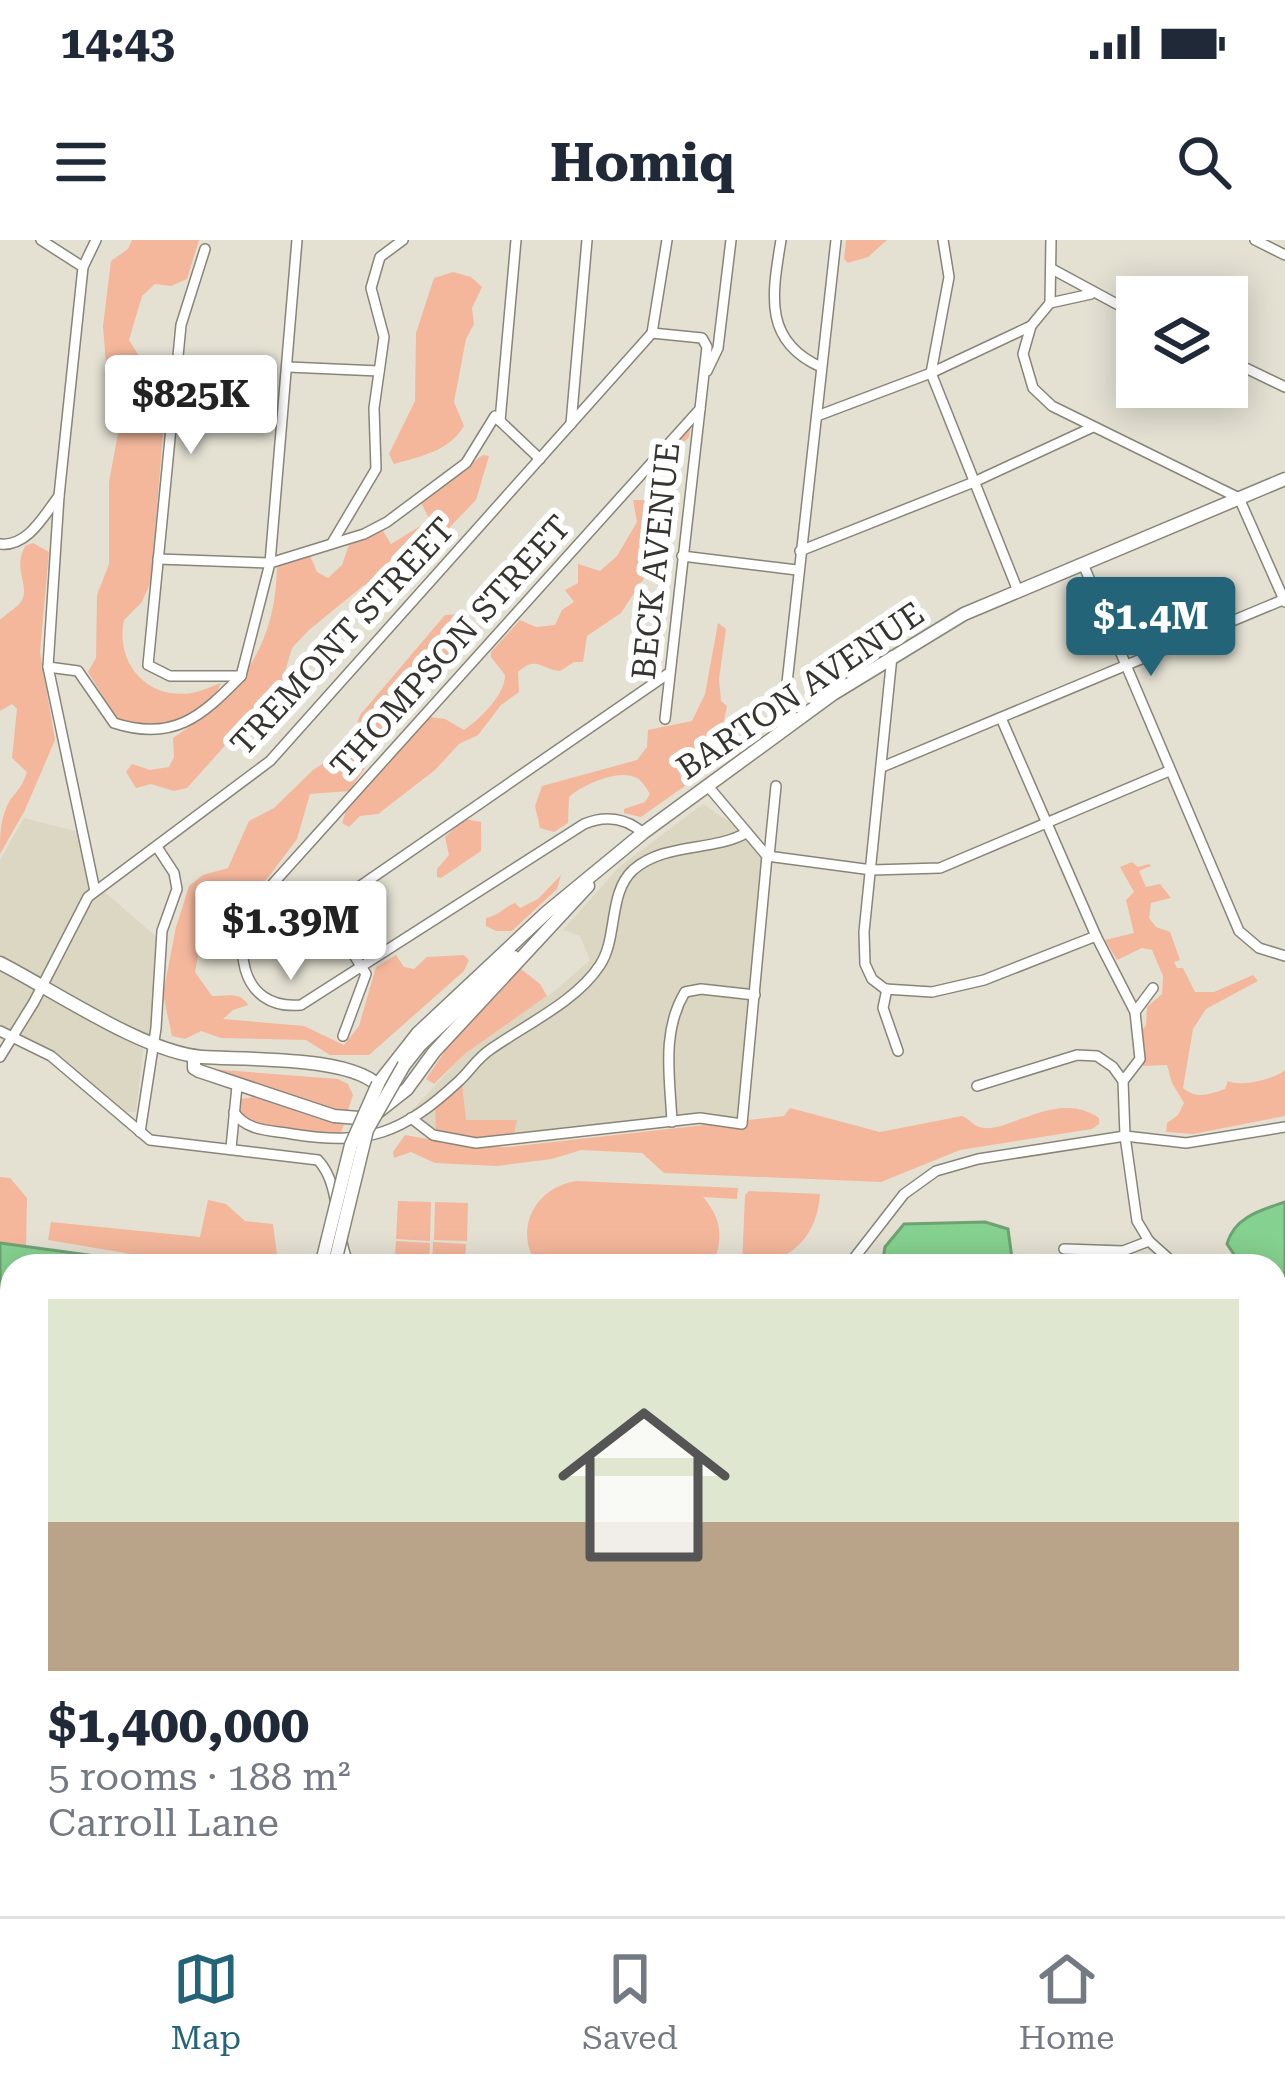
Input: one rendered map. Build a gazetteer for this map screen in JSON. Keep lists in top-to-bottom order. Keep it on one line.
{"streets":{"main road":["BARTON AVENUE"],"street":["BECK AVENUE","TREMONT STREET","THOMPSON STREET"]},"crossings":[["BECK AVENUE","THOMPSON STREET"]],"page":{"status":"14:43","header":"Homiq","price":["$825K","$1.4M","$1.39M"],"list":[{"name":"$1,400,000","note":"5 rooms · 188 m² · Carroll Lane"}],"tabs":["Map","Saved","Home"]}}
